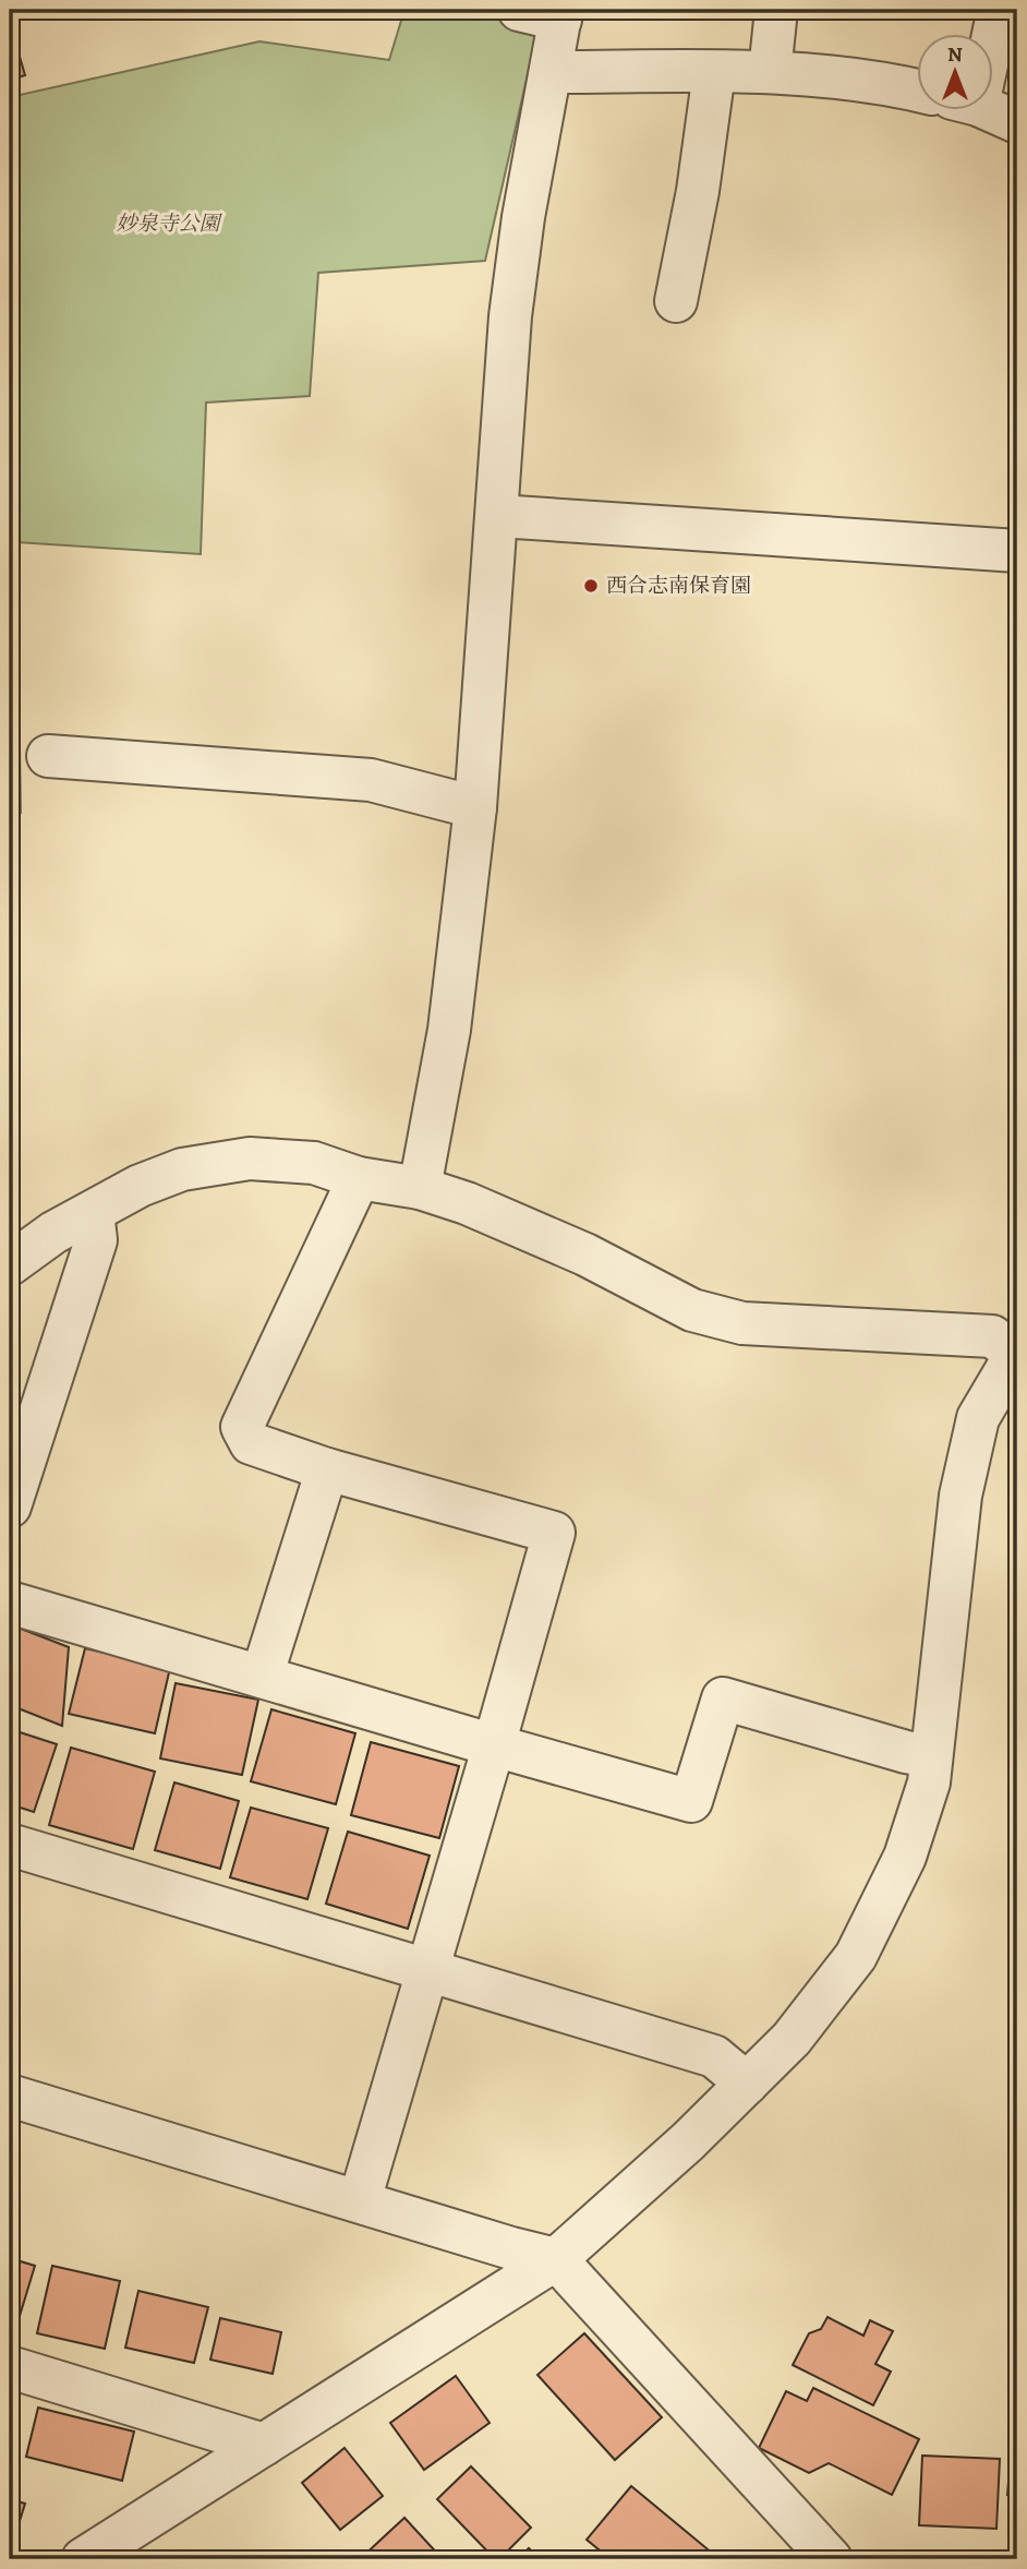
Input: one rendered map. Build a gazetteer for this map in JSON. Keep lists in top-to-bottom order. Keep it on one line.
{"parks":["妙泉寺公園"],"places":["西合志南保育園"],"north":"top"}
